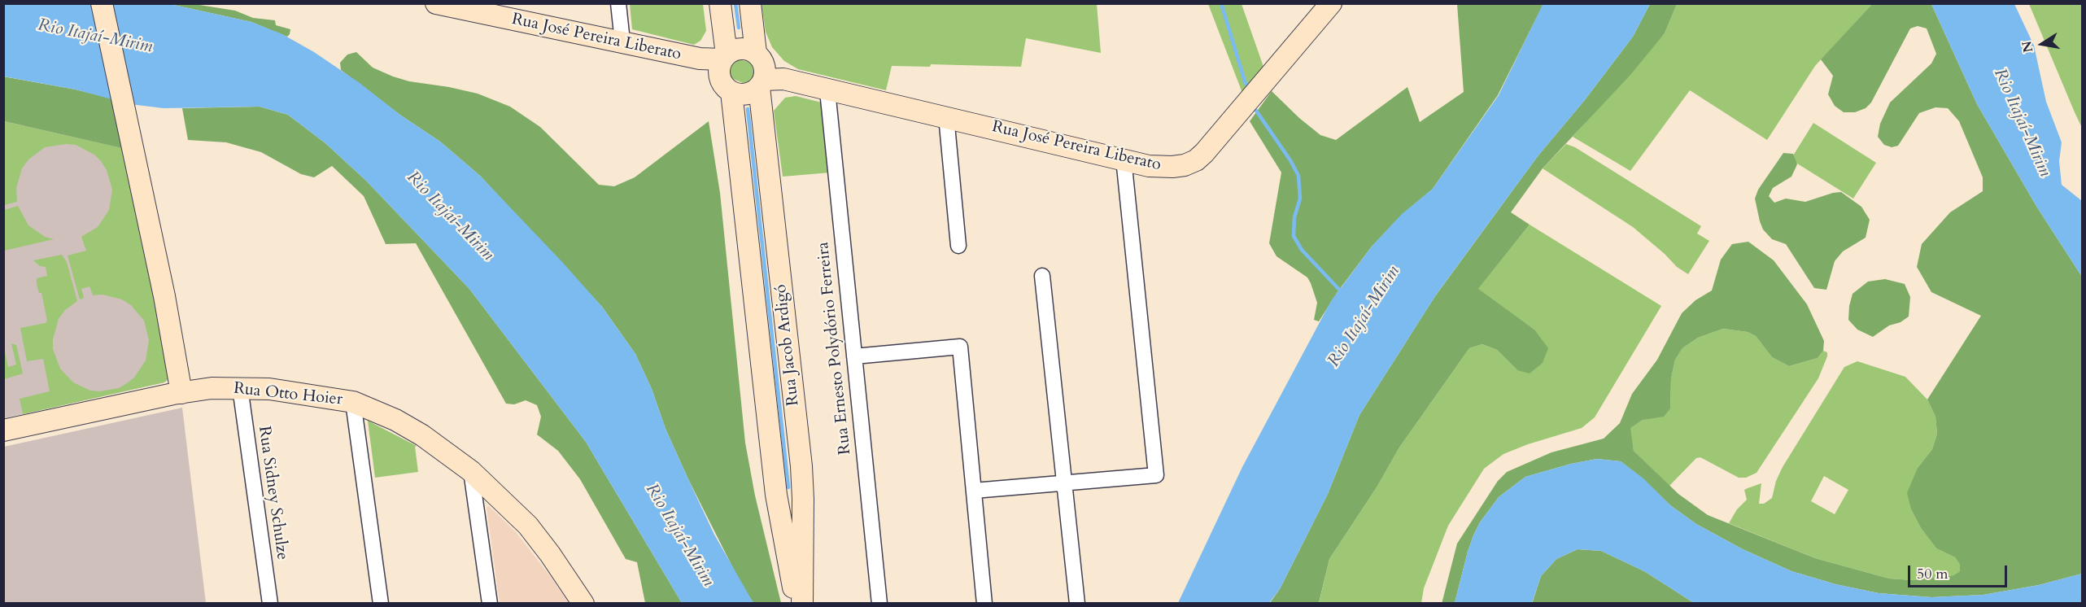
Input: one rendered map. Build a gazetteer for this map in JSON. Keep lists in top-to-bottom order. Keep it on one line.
{"streets":{"main road":["Rua José Pereira Liberato","Rua Jacob Ardigó","Rua Otto Hoier"],"street":["Rua Ernesto Polydório Ferreira","Rua Sidney Schulze"]},"crossings":[["Rua José Pereira Liberato","Rua Jacob Ardigó"],["Rua José Pereira Liberato","Rua Ernesto Polydório Ferreira"],["Rua Otto Hoier","Rua Sidney Schulze"]],"water":["Rio Itajaí-Mirim"],"scale_bar":"50 m","north":"left"}
